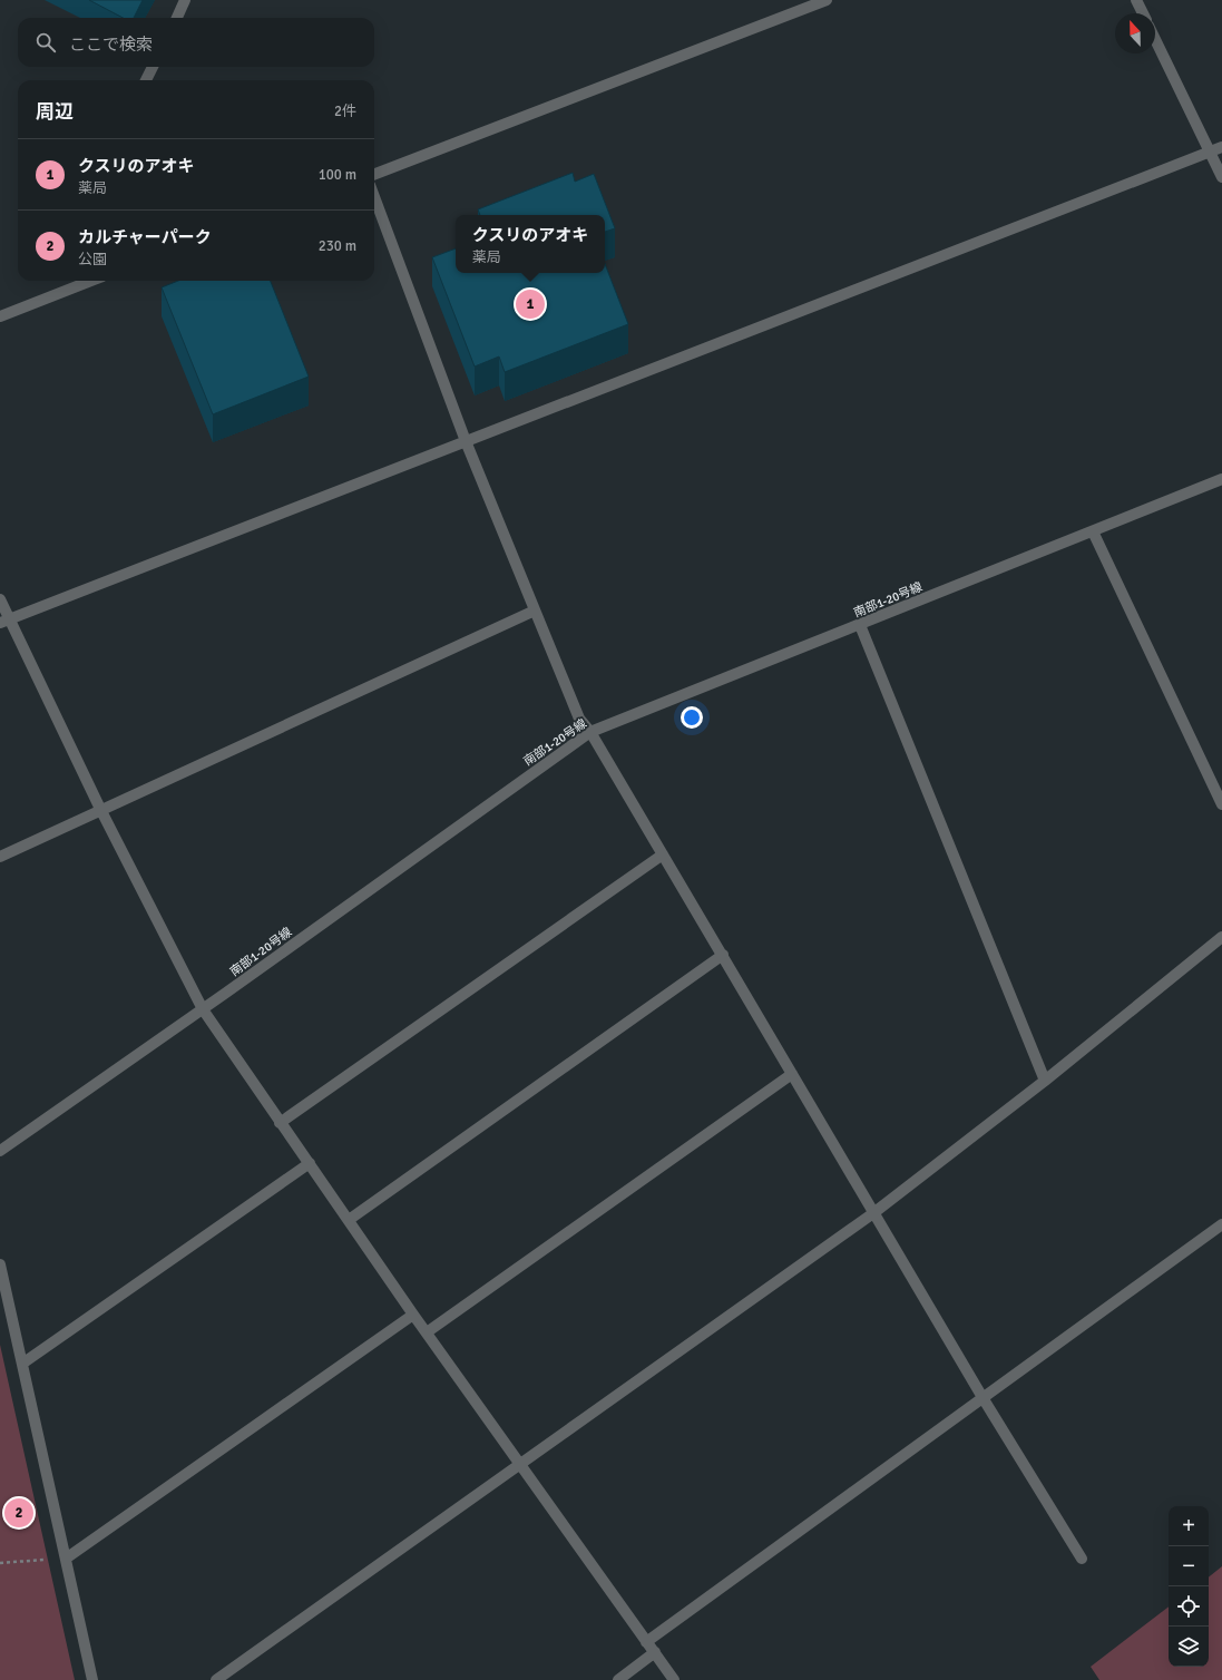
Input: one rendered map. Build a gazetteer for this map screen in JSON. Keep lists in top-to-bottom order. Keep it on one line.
{"streets":{"street":["南部1-20号線"]},"north":"top","page":{"search":"ここで検索","heading":["周辺","2件"],"list":[{"mark":"1","name":"クスリのアオキ","note":"薬局","value":"100 m"},{"mark":"2","name":"カルチャーパーク","note":"公園","value":"230 m"}],"popup":["クスリのアオキ","薬局"],"pins":["1","2"],"map_buttons":["+","−"]}}
